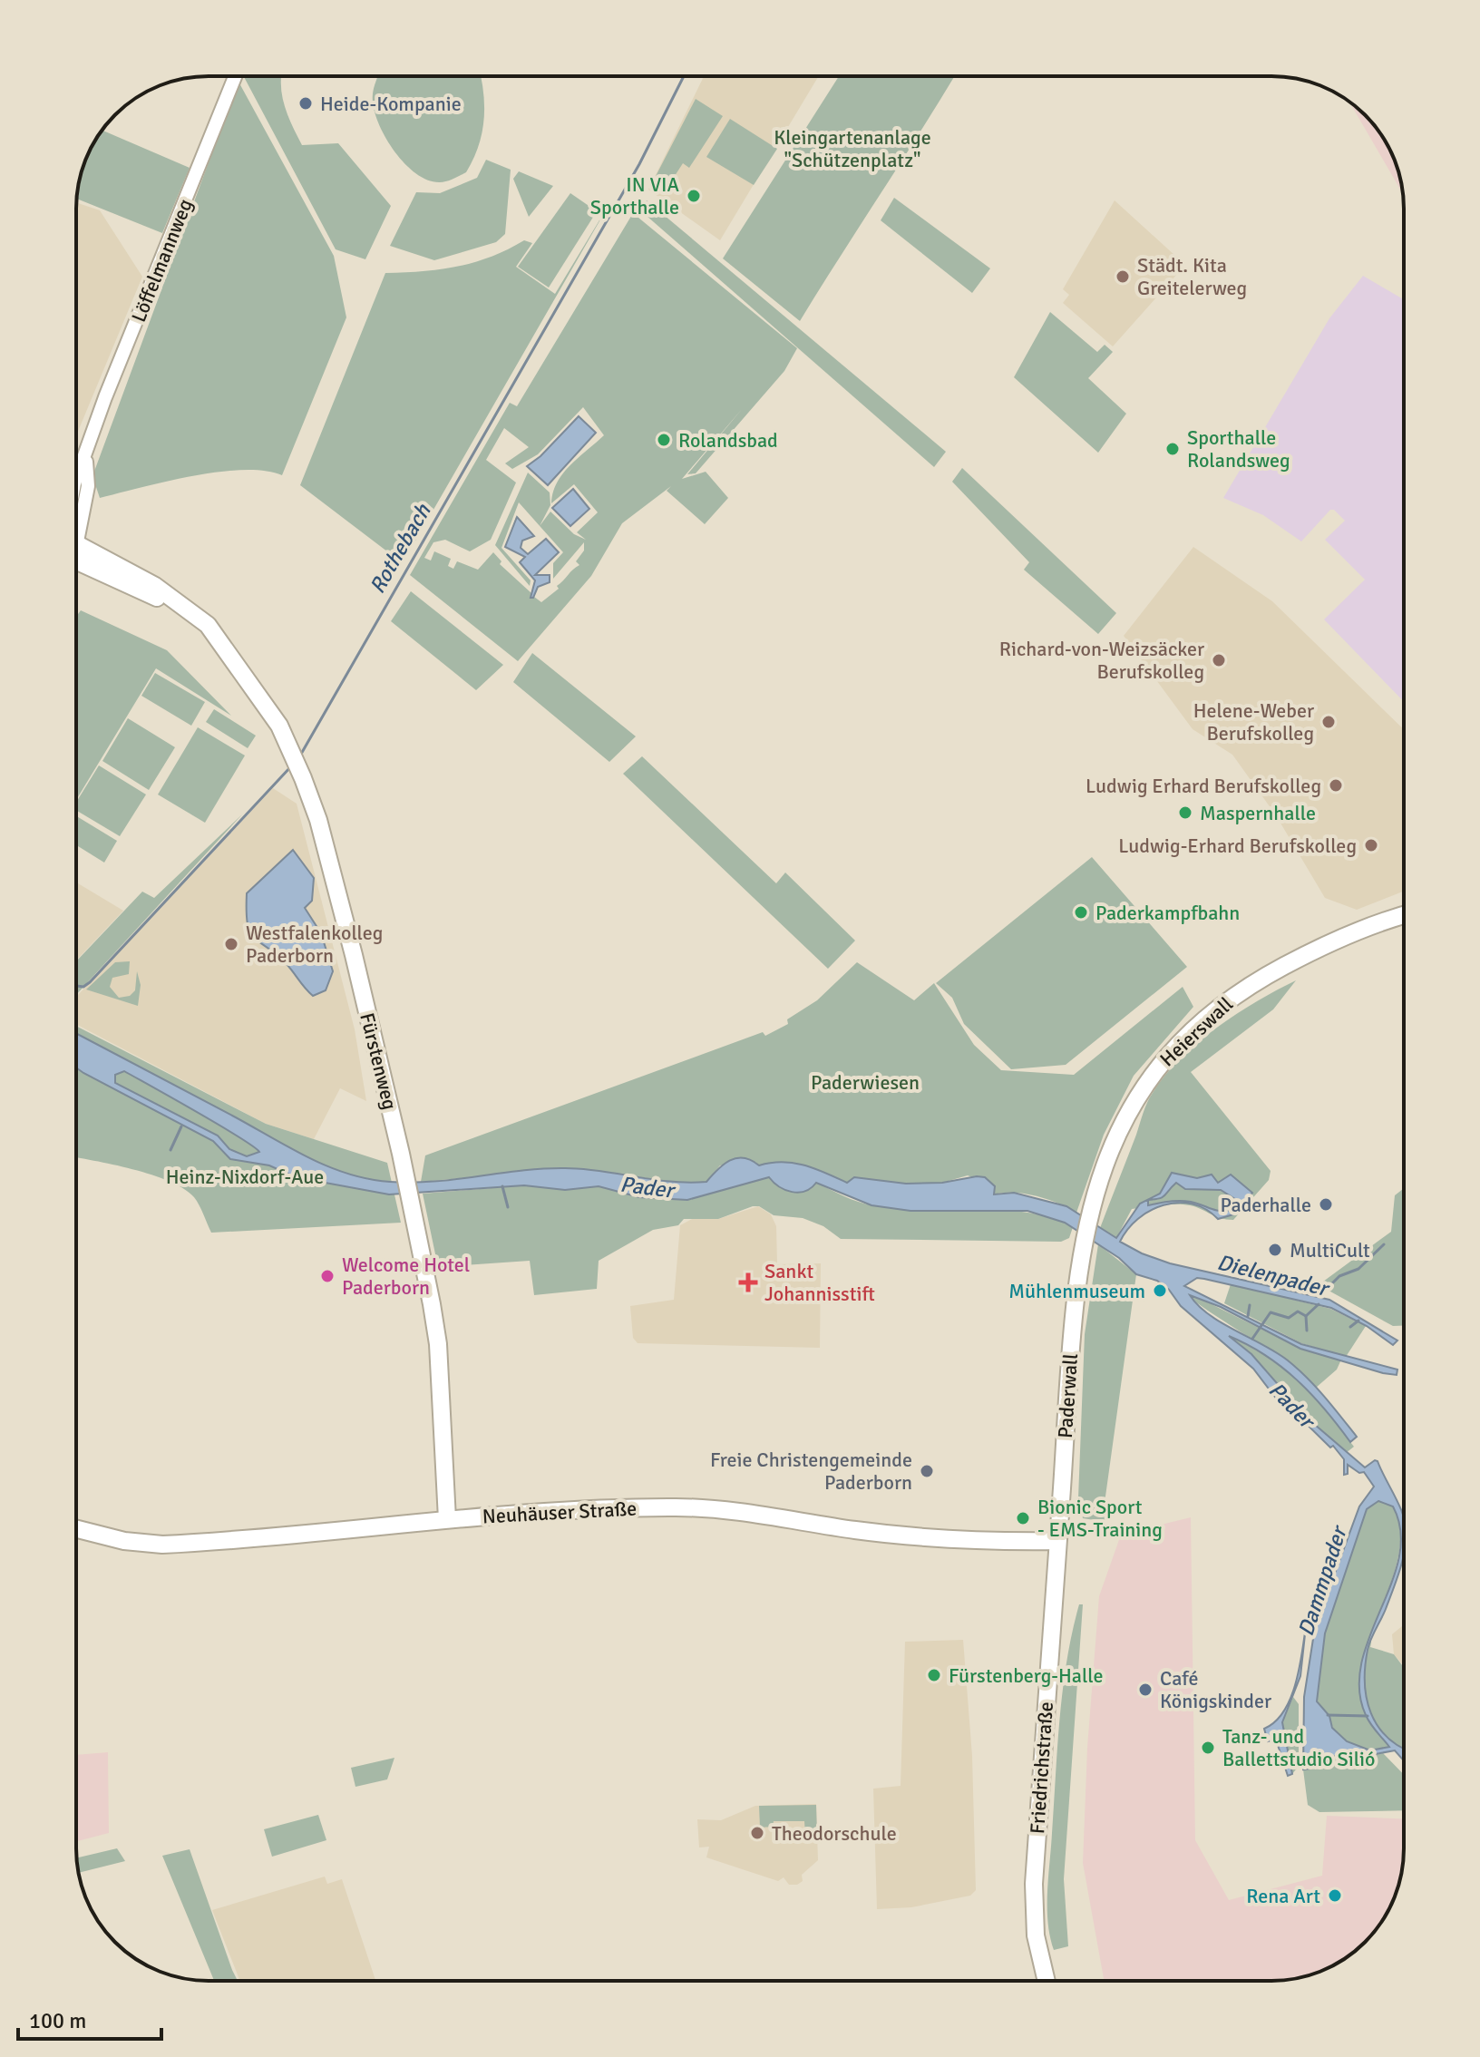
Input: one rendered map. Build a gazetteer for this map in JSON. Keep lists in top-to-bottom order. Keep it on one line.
{"streets":{"main road":["Heierswall","Fürstenweg","Paderwall","Neuhäuser Straße","Friedrichstraße"],"street":["Löffelmannweg"]},"crossings":[["Heierswall","Paderwall"],["Fürstenweg","Neuhäuser Straße"],["Paderwall","Neuhäuser Straße"],["Paderwall","Friedrichstraße"],["Neuhäuser Straße","Friedrichstraße"]],"water":["Rothebach","Pader","Dielenpader","Dammpader"],"parks":["Kleingartenanlage \"Schützenplatz\"","Paderwiesen","Heinz-Nixdorf-Aue"],"places":{"other":["Heide-Kompanie","IN VIA Sporthalle","Städt. Kita Greitelerweg","Rolandsbad","Sporthalle Rolandsweg","Richard-von-Weizsäcker Berufskolleg","Helene-Weber Berufskolleg","Ludwig Erhard Berufskolleg","Maspernhalle","Ludwig-Erhard Berufskolleg","Paderkampfbahn","Westfalenkolleg Paderborn","Paderhalle","MultiCult","Welcome Hotel Paderborn","Mühlenmuseum","Freie Christengemeinde Paderborn","Bionic Sport - EMS-Training","Fürstenberg-Halle","Café Königskinder","Tanz- und Ballettstudio Silió","Theodorschule","Rena Art"],"health":["Sankt Johannisstift"]},"scale_bar":"100 m"}
